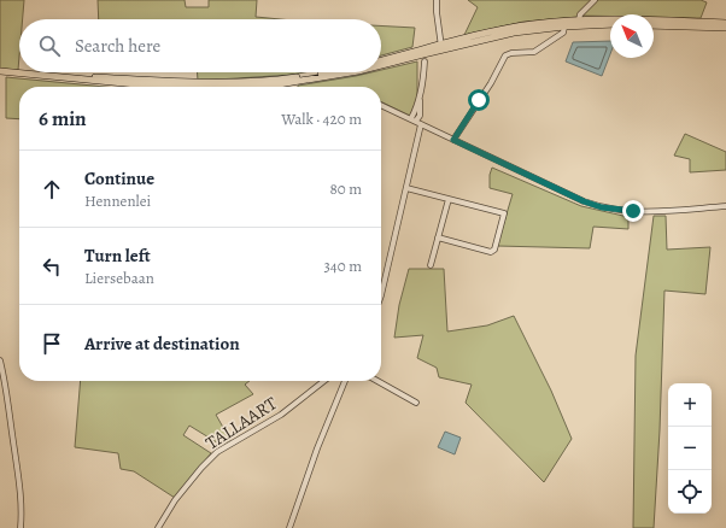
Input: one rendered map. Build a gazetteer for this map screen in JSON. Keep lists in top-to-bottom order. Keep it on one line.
{"streets":{"street":["TALLAART"]},"north":"top left","page":{"search":"Search here","heading":["6 min","Walk · 420 m"],"list":[["Continue","Hennenlei","80 m"],["Turn left","Liersebaan","340 m"],"Arrive at destination"],"map_buttons":["+","−"]}}
